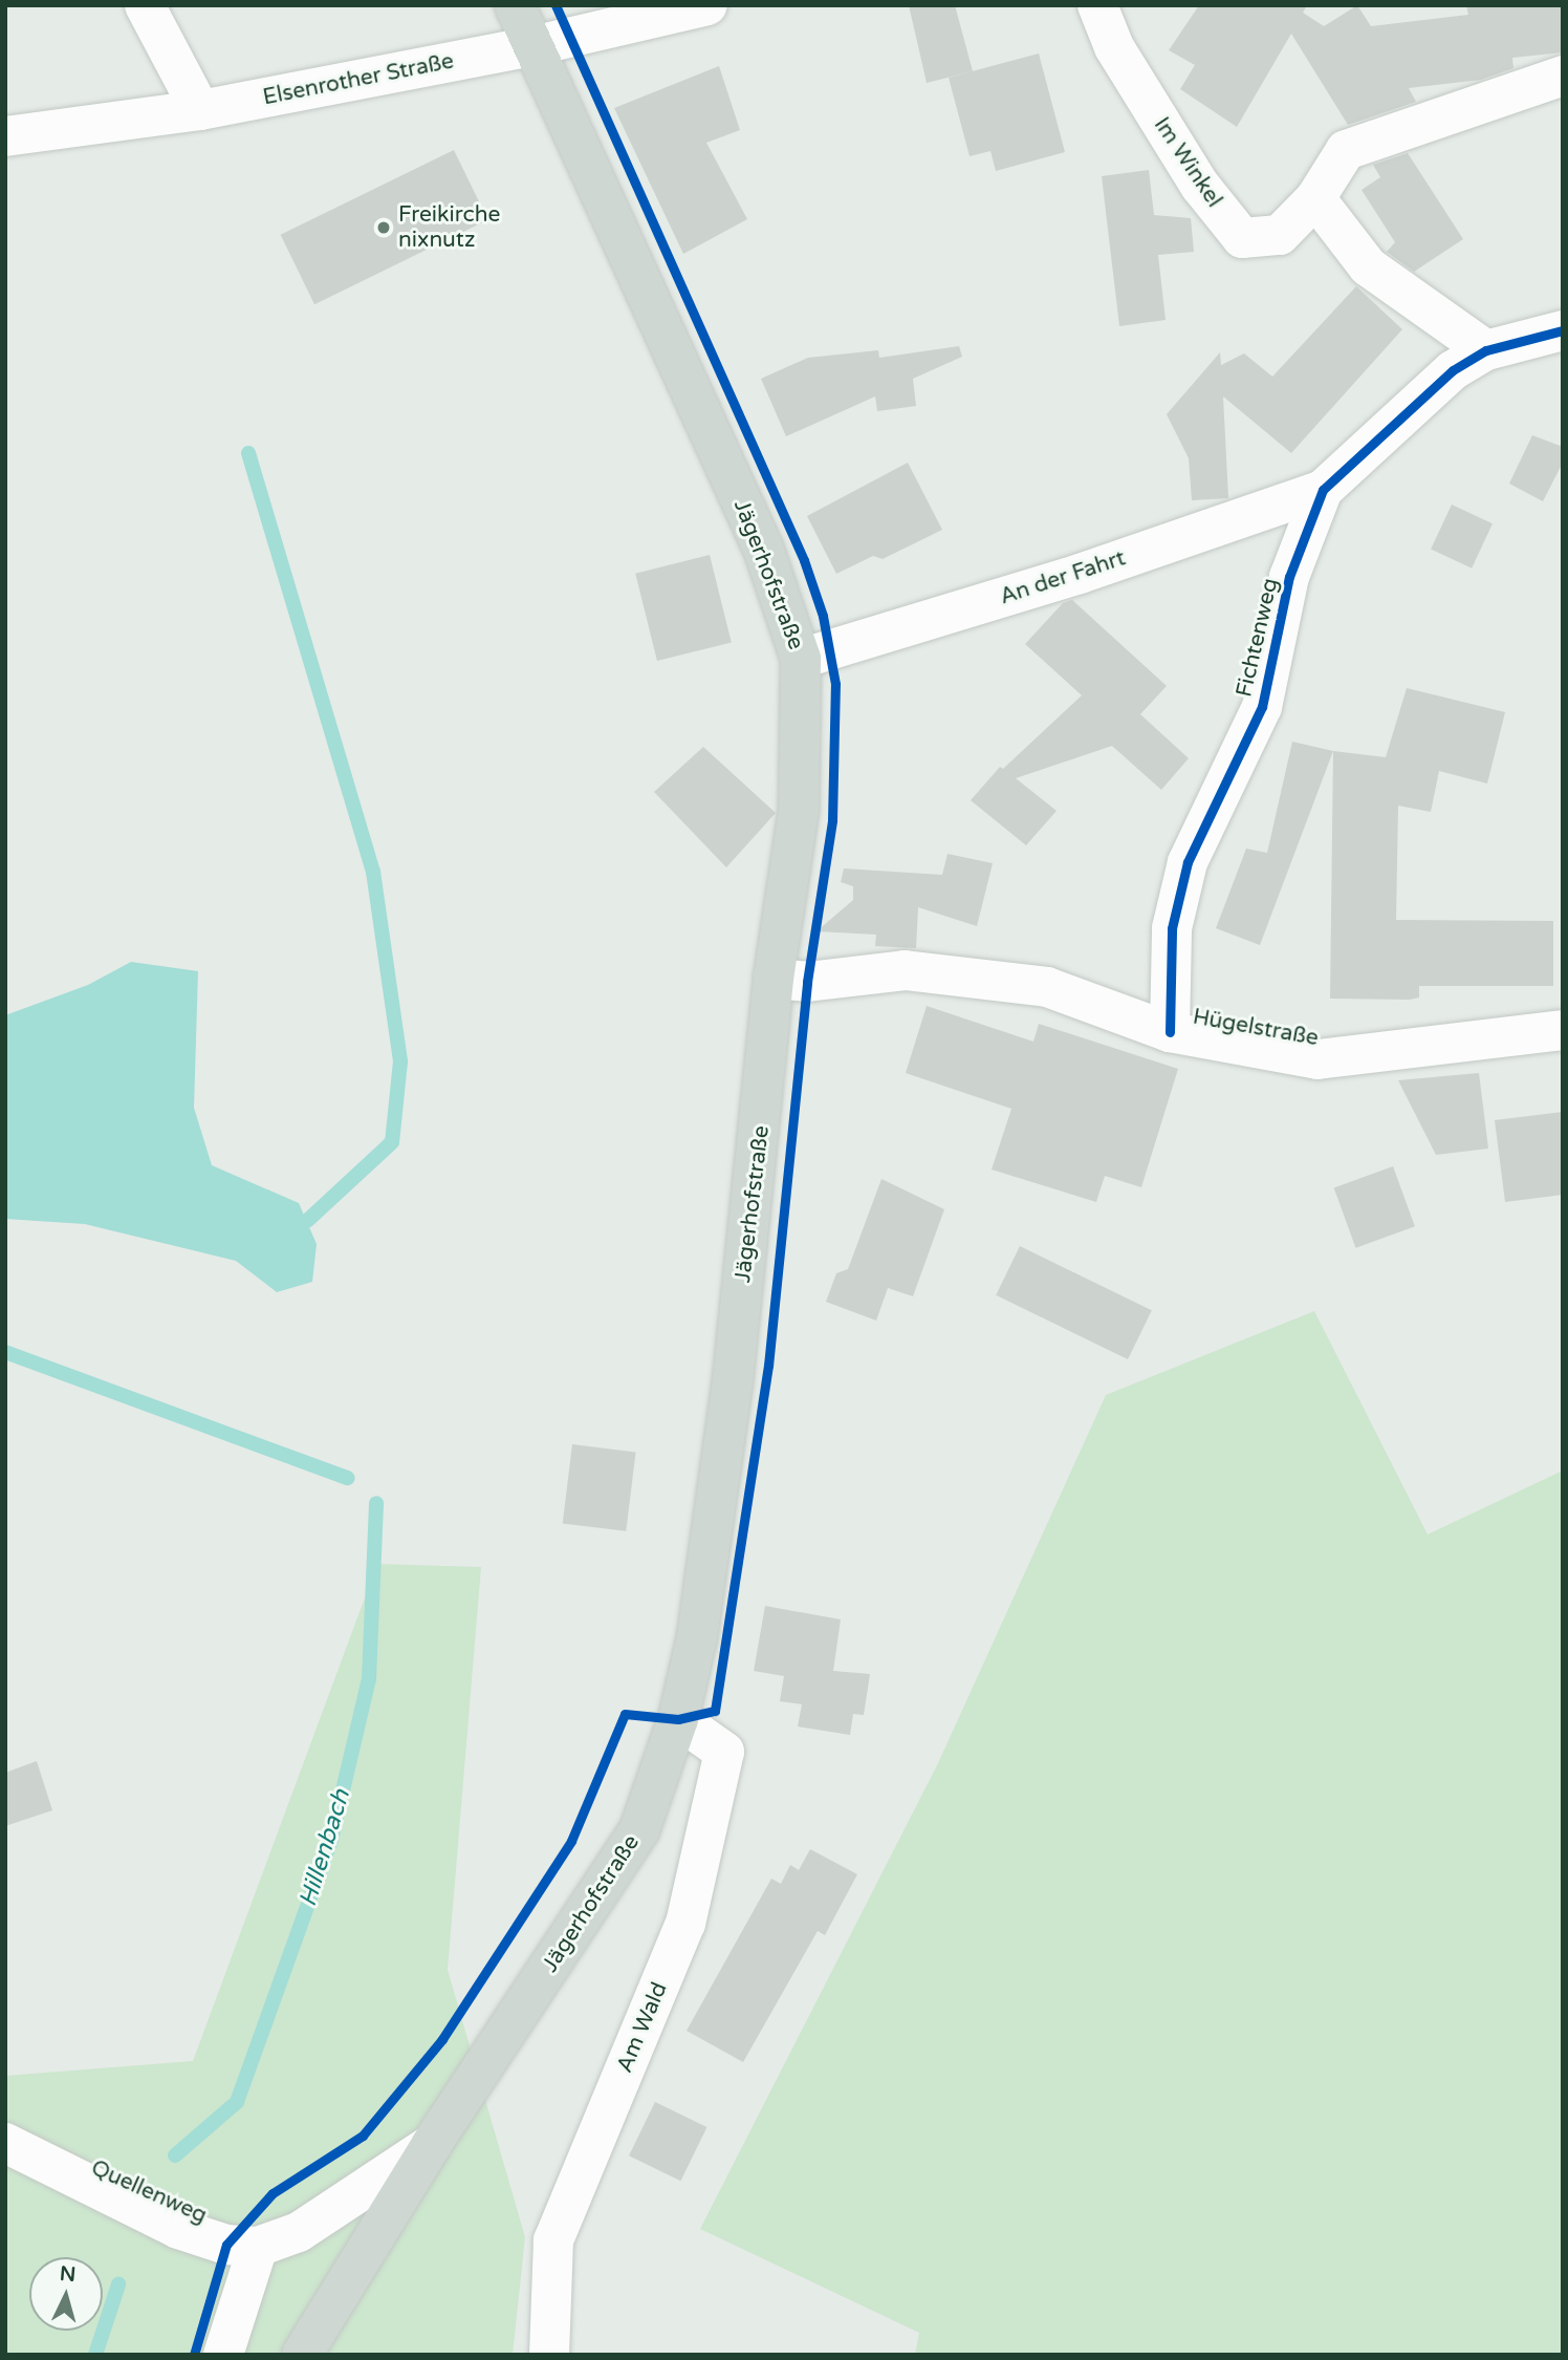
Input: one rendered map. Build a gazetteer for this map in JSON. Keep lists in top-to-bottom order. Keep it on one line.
{"streets":{"main road":["Jägerhofstraße"],"street":["Elsenrother Straße","Im Winkel","An der Fahrt","Fichtenweg","Hügelstraße","Am Wald","Quellenweg"]},"crossings":[["Elsenrother Straße","Jägerhofstraße"],["Jägerhofstraße","An der Fahrt"],["Jägerhofstraße","Hügelstraße"],["Jägerhofstraße","Am Wald"],["Jägerhofstraße","Quellenweg"],["An der Fahrt","Fichtenweg"],["Fichtenweg","Hügelstraße"]],"water":["Hillenbach"],"places":["Freikirche nixnutz"],"north":"top"}
